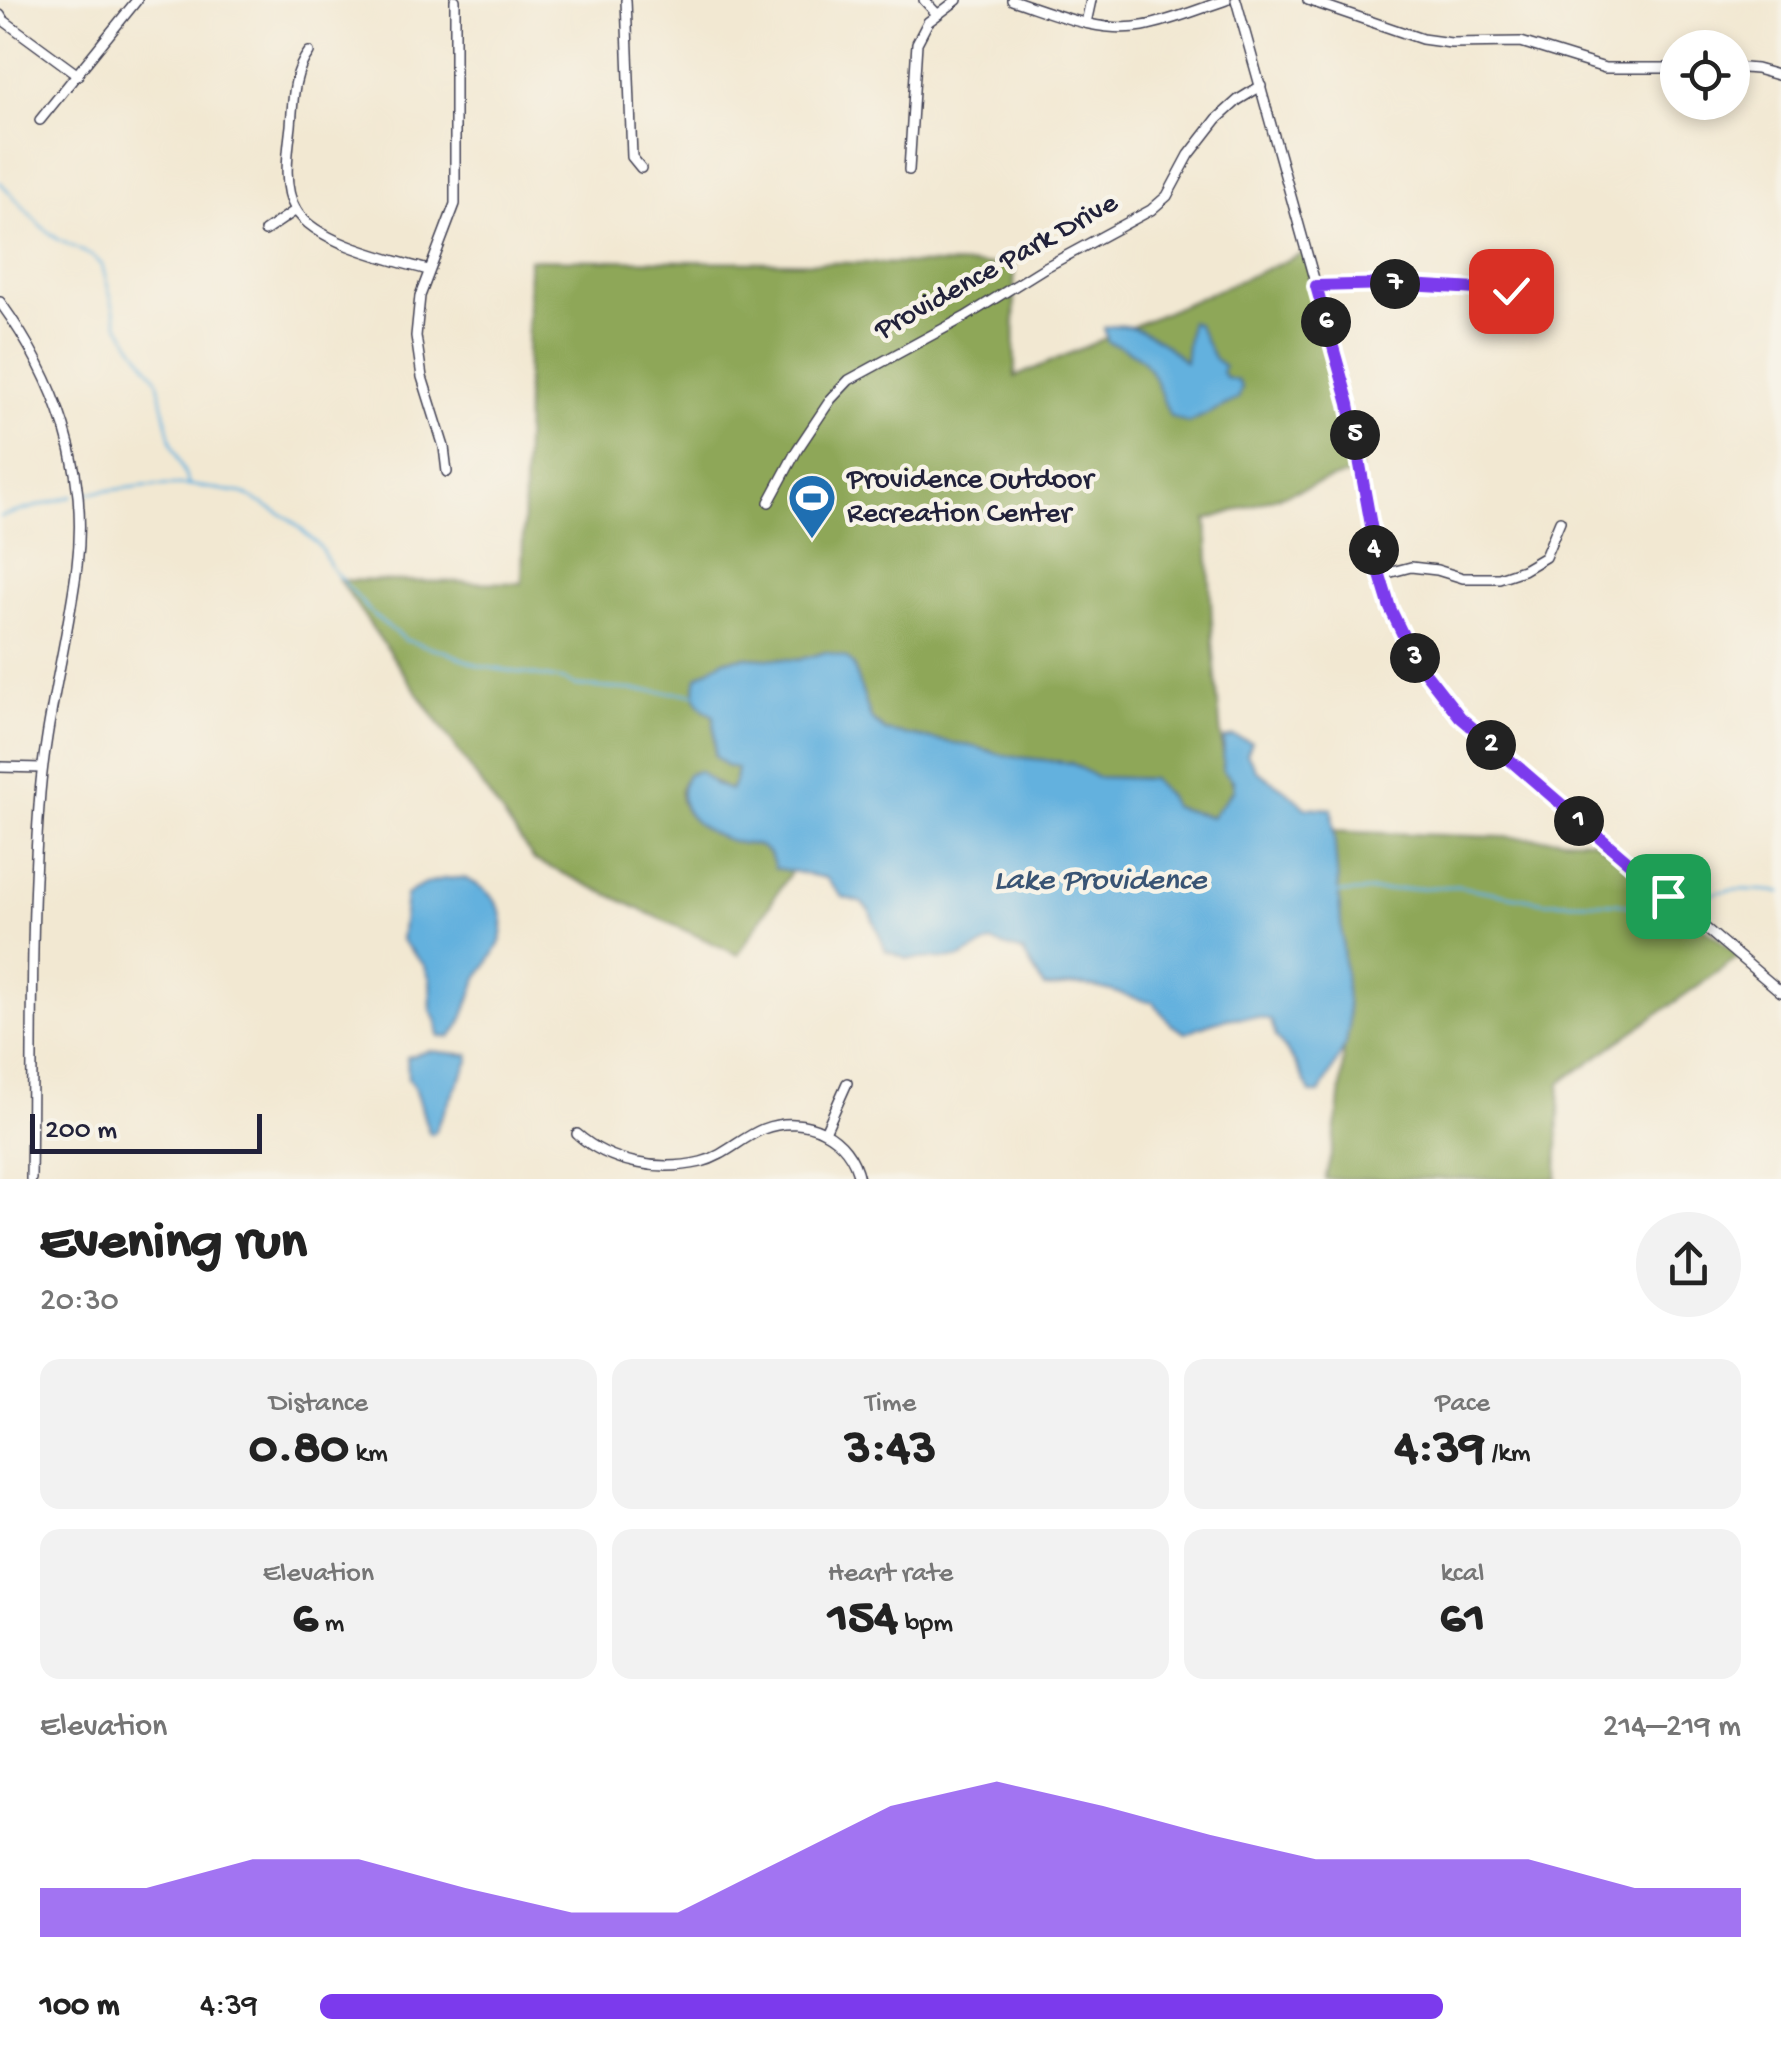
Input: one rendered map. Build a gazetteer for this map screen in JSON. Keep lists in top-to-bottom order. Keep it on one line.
{"streets":{"street":["Providence Park Drive"]},"water":["Lake Providence"],"places":{"sports":["Providence Outdoor Recreation Center"]},"scale_bar":"200 m","page":{"pins":["7","6","5","4","3","2","1"],"scale":"200 m","heading":["Evening run","20:30"],"stats":[["Distance","0.80 km"],["Time","3:43"],["Pace","4:39 /km"],["Elevation","6 m"],["Heart rate","154 bpm"],["kcal","61"]],"chart":["Elevation","214–219 m"],"list":[{"name":"100 m","note":"4:39"}]}}
